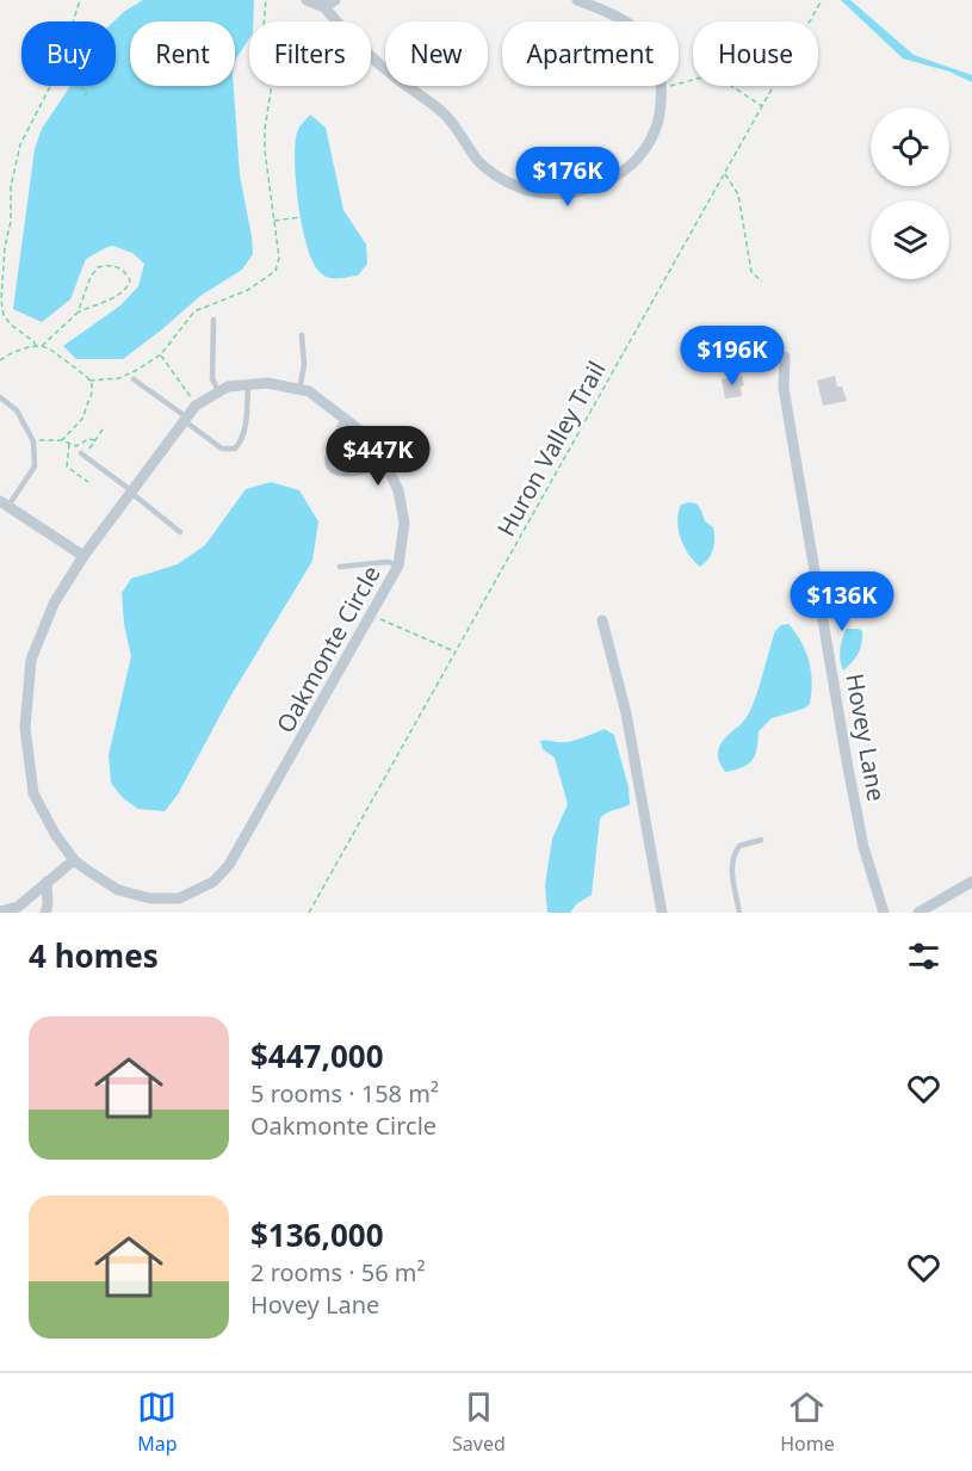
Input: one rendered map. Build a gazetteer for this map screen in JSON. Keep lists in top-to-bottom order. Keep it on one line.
{"streets":{"street":["Oakmonte Circle","Hovey Lane"],"path":["Huron Valley Trail"]},"page":{"chip":["Buy","Rent","Filters","New","Apartment","House"],"price":["$176K","$196K","$447K","$136K"],"heading":"4 homes","list":[{"name":"$447,000","note":"5 rooms · 158 m² · Oakmonte Circle"},{"name":"$136,000","note":"2 rooms · 56 m² · Hovey Lane"}],"tabs":["Map","Saved","Home"]}}
